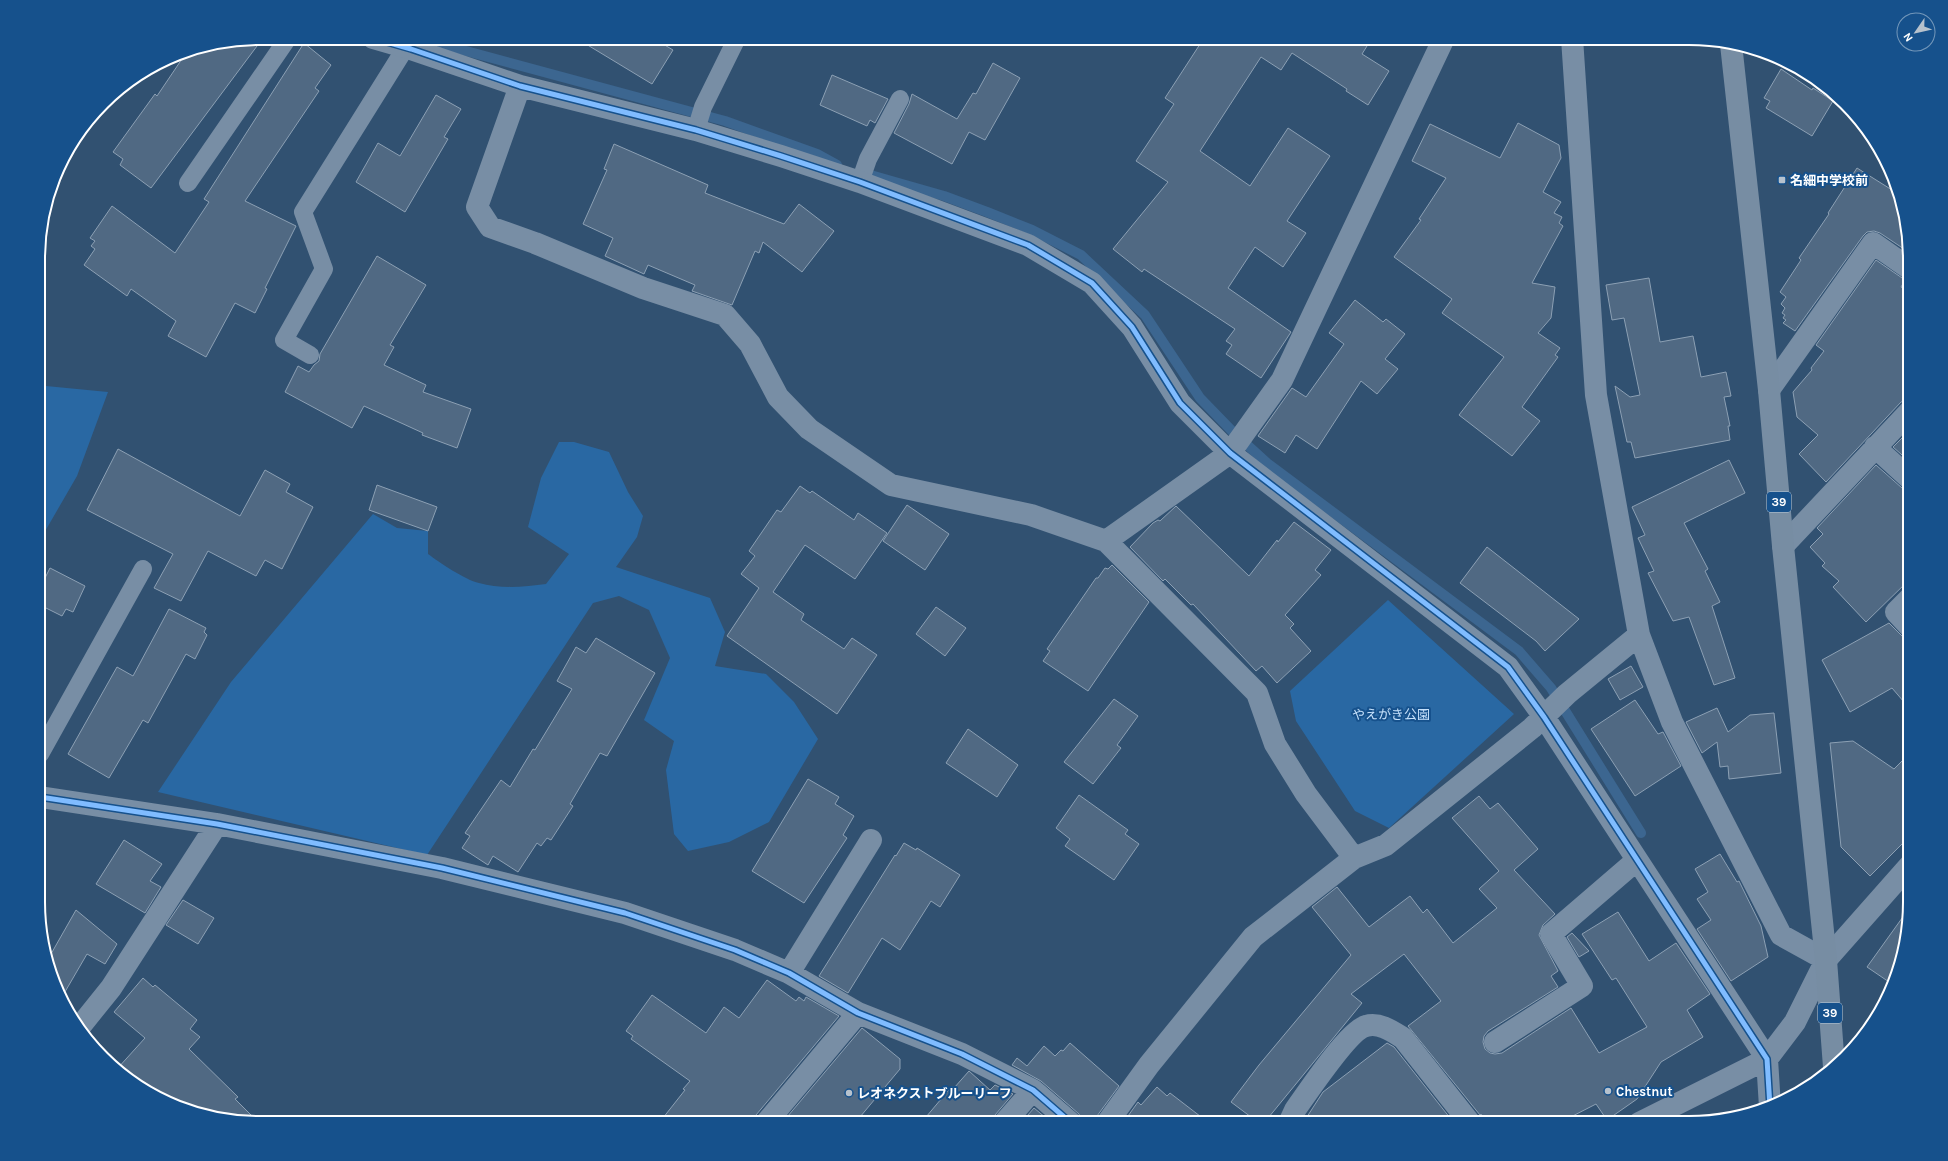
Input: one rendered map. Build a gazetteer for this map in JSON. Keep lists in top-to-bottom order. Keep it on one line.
{"streets":{"main road":["39"]},"parks":["やえがき公園"],"places":{"transit":["名細中学校前"],"other":["Chestnut","レオネクストブルーリーフ"]},"north":"bottom left"}
